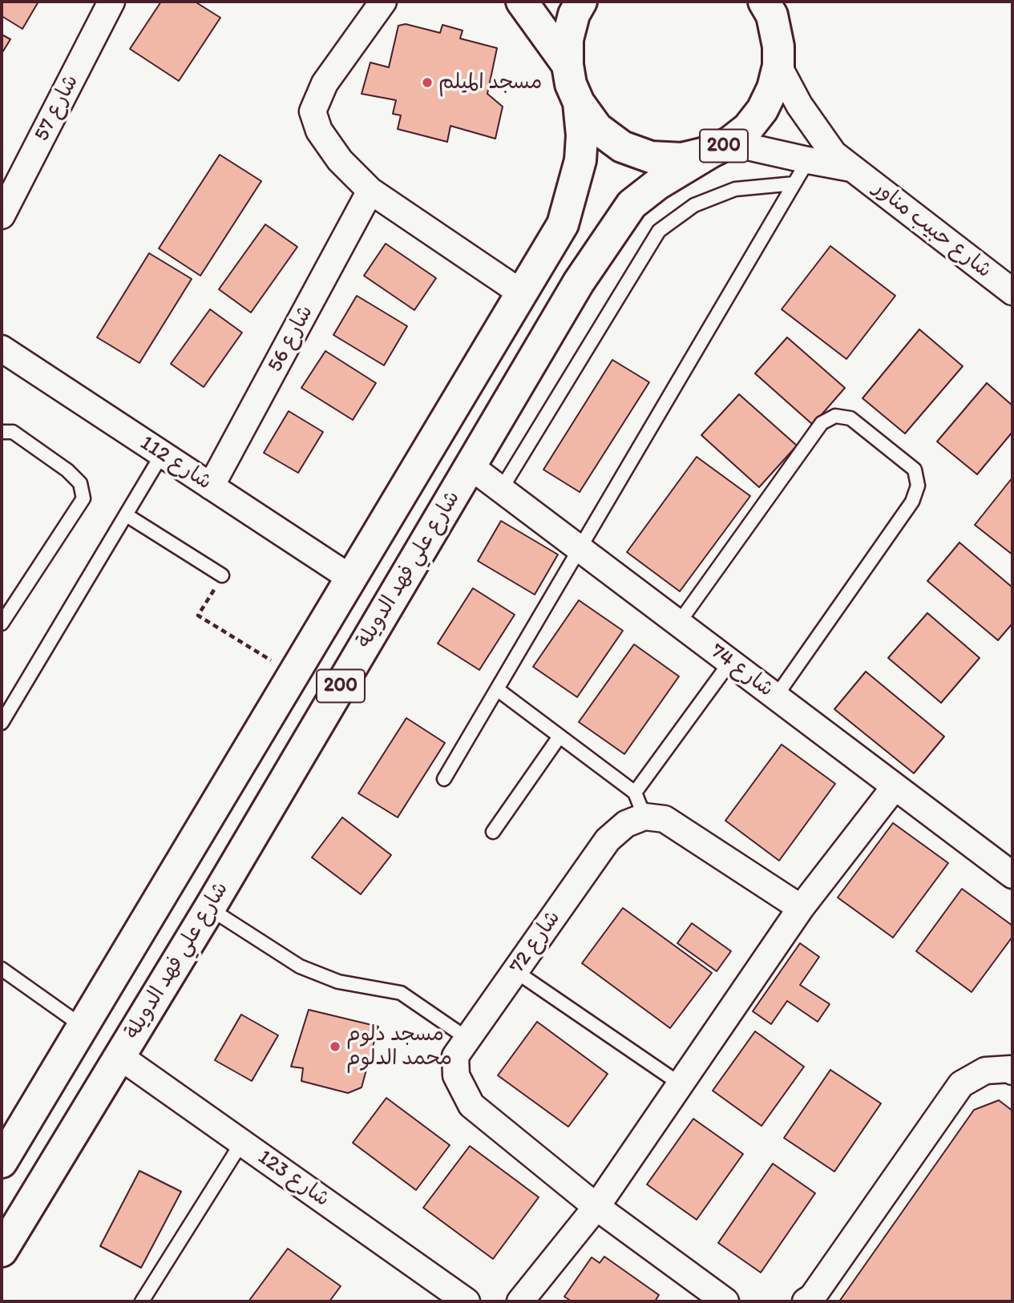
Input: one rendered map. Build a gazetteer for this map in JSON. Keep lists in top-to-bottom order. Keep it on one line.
{"streets":{"main road":["200","شارع علي فهد الدويلة"],"street":["شارع 57","شارع حبيب مناور","شارع 56","شارع 112","شارع 74","شارع 72","شارع 123"]},"crossings":[["200","شارع حبيب مناور"],["200","شارع 112"],["200","شارع علي فهد الدويلة"],["شارع حبيب مناور","شارع علي فهد الدويلة"],["شارع 56","شارع 112"],["شارع علي فهد الدويلة","شارع 74"],["شارع علي فهد الدويلة","شارع 123"]],"places":["مسجد الميلم","مسجد دلوم محمد الدلوم"]}
